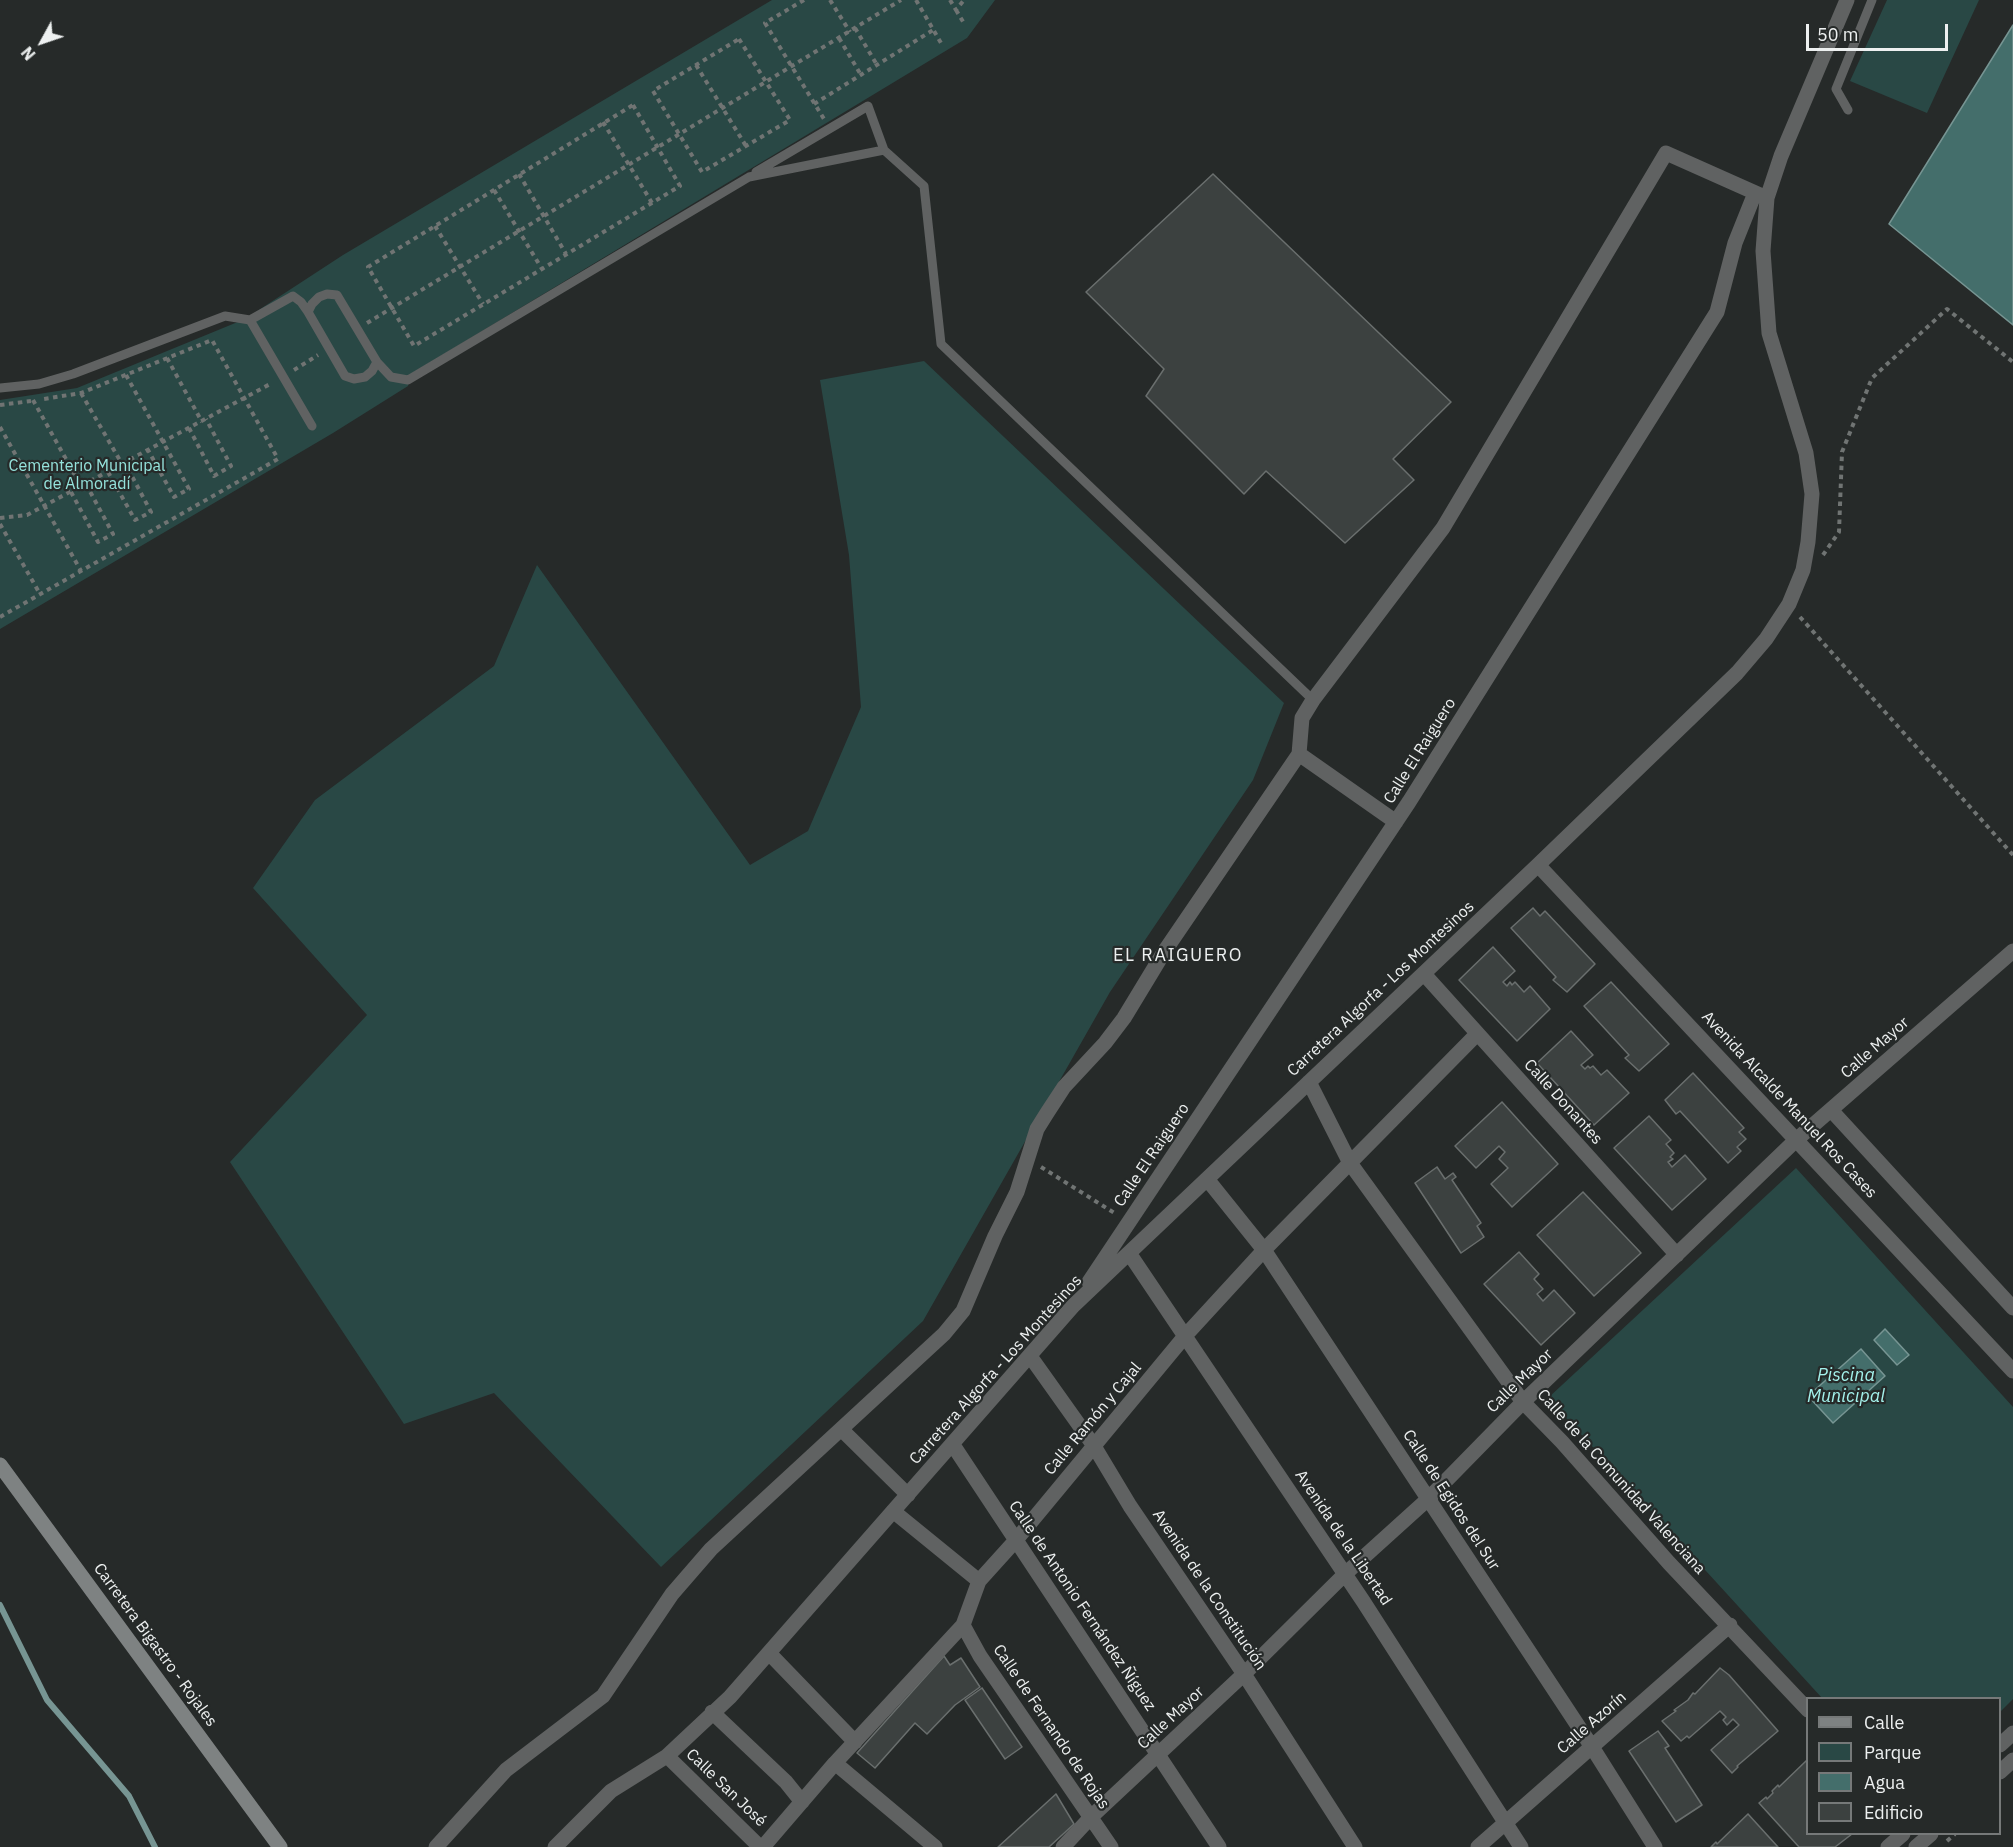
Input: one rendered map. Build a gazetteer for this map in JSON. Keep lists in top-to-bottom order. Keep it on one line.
{"streets":{"main road":["Carretera Bigastro - Rojales"],"street":["Calle El Raiguero","Carretera Algorfa - Los Montesinos","Calle Mayor","Calle Donantes","Avenida Alcalde Manuel Ros Cases","Calle Ramón y Cajal","Calle de la Comunidad Valenciana","Calle de Egidos del Sur","Avenida de la Libertad","Avenida de la Constitución","Calle de Antonio Fernández Ñíguez","Calle Azorín","Calle de Fernando de Rojas","Calle San José"]},"crossings":[["Calle El Raiguero","Carretera Algorfa - Los Montesinos"],["Carretera Algorfa - Los Montesinos","Calle Donantes"],["Carretera Algorfa - Los Montesinos","Avenida Alcalde Manuel Ros Cases"],["Carretera Algorfa - Los Montesinos","Calle de la Comunidad Valenciana"],["Carretera Algorfa - Los Montesinos","Calle de Egidos del Sur"],["Carretera Algorfa - Los Montesinos","Avenida de la Libertad"],["Carretera Algorfa - Los Montesinos","Avenida de la Constitución"],["Carretera Algorfa - Los Montesinos","Calle de Antonio Fernández Ñíguez"],["Carretera Algorfa - Los Montesinos","Calle San José"],["Calle Mayor","Calle Donantes"],["Calle Mayor","Avenida Alcalde Manuel Ros Cases"],["Calle Mayor","Calle de la Comunidad Valenciana"],["Calle Mayor","Calle de Egidos del Sur"],["Calle Mayor","Avenida de la Libertad"],["Calle Mayor","Avenida de la Constitución"],["Calle Mayor","Calle de Antonio Fernández Ñíguez"],["Calle Mayor","Calle de Fernando de Rojas"],["Calle Donantes","Calle Ramón y Cajal"],["Calle Ramón y Cajal","Calle de la Comunidad Valenciana"],["Calle Ramón y Cajal","Calle de Egidos del Sur"],["Calle Ramón y Cajal","Avenida de la Libertad"],["Calle Ramón y Cajal","Avenida de la Constitución"],["Calle Ramón y Cajal","Calle de Antonio Fernández Ñíguez"],["Calle Ramón y Cajal","Calle de Fernando de Rojas"],["Calle Ramón y Cajal","Calle San José"],["Calle de la Comunidad Valenciana","Calle Azorín"],["Calle de Egidos del Sur","Calle Azorín"],["Avenida de la Libertad","Calle Azorín"]],"districts":["EL RAIGUERO"],"water":["Piscina Municipal"],"parks":["Cementerio Municipal de Almoradí"],"legend":["Calle","Parque","Agua","Edificio"],"scale_bar":"50 m","north":"bottom left"}
